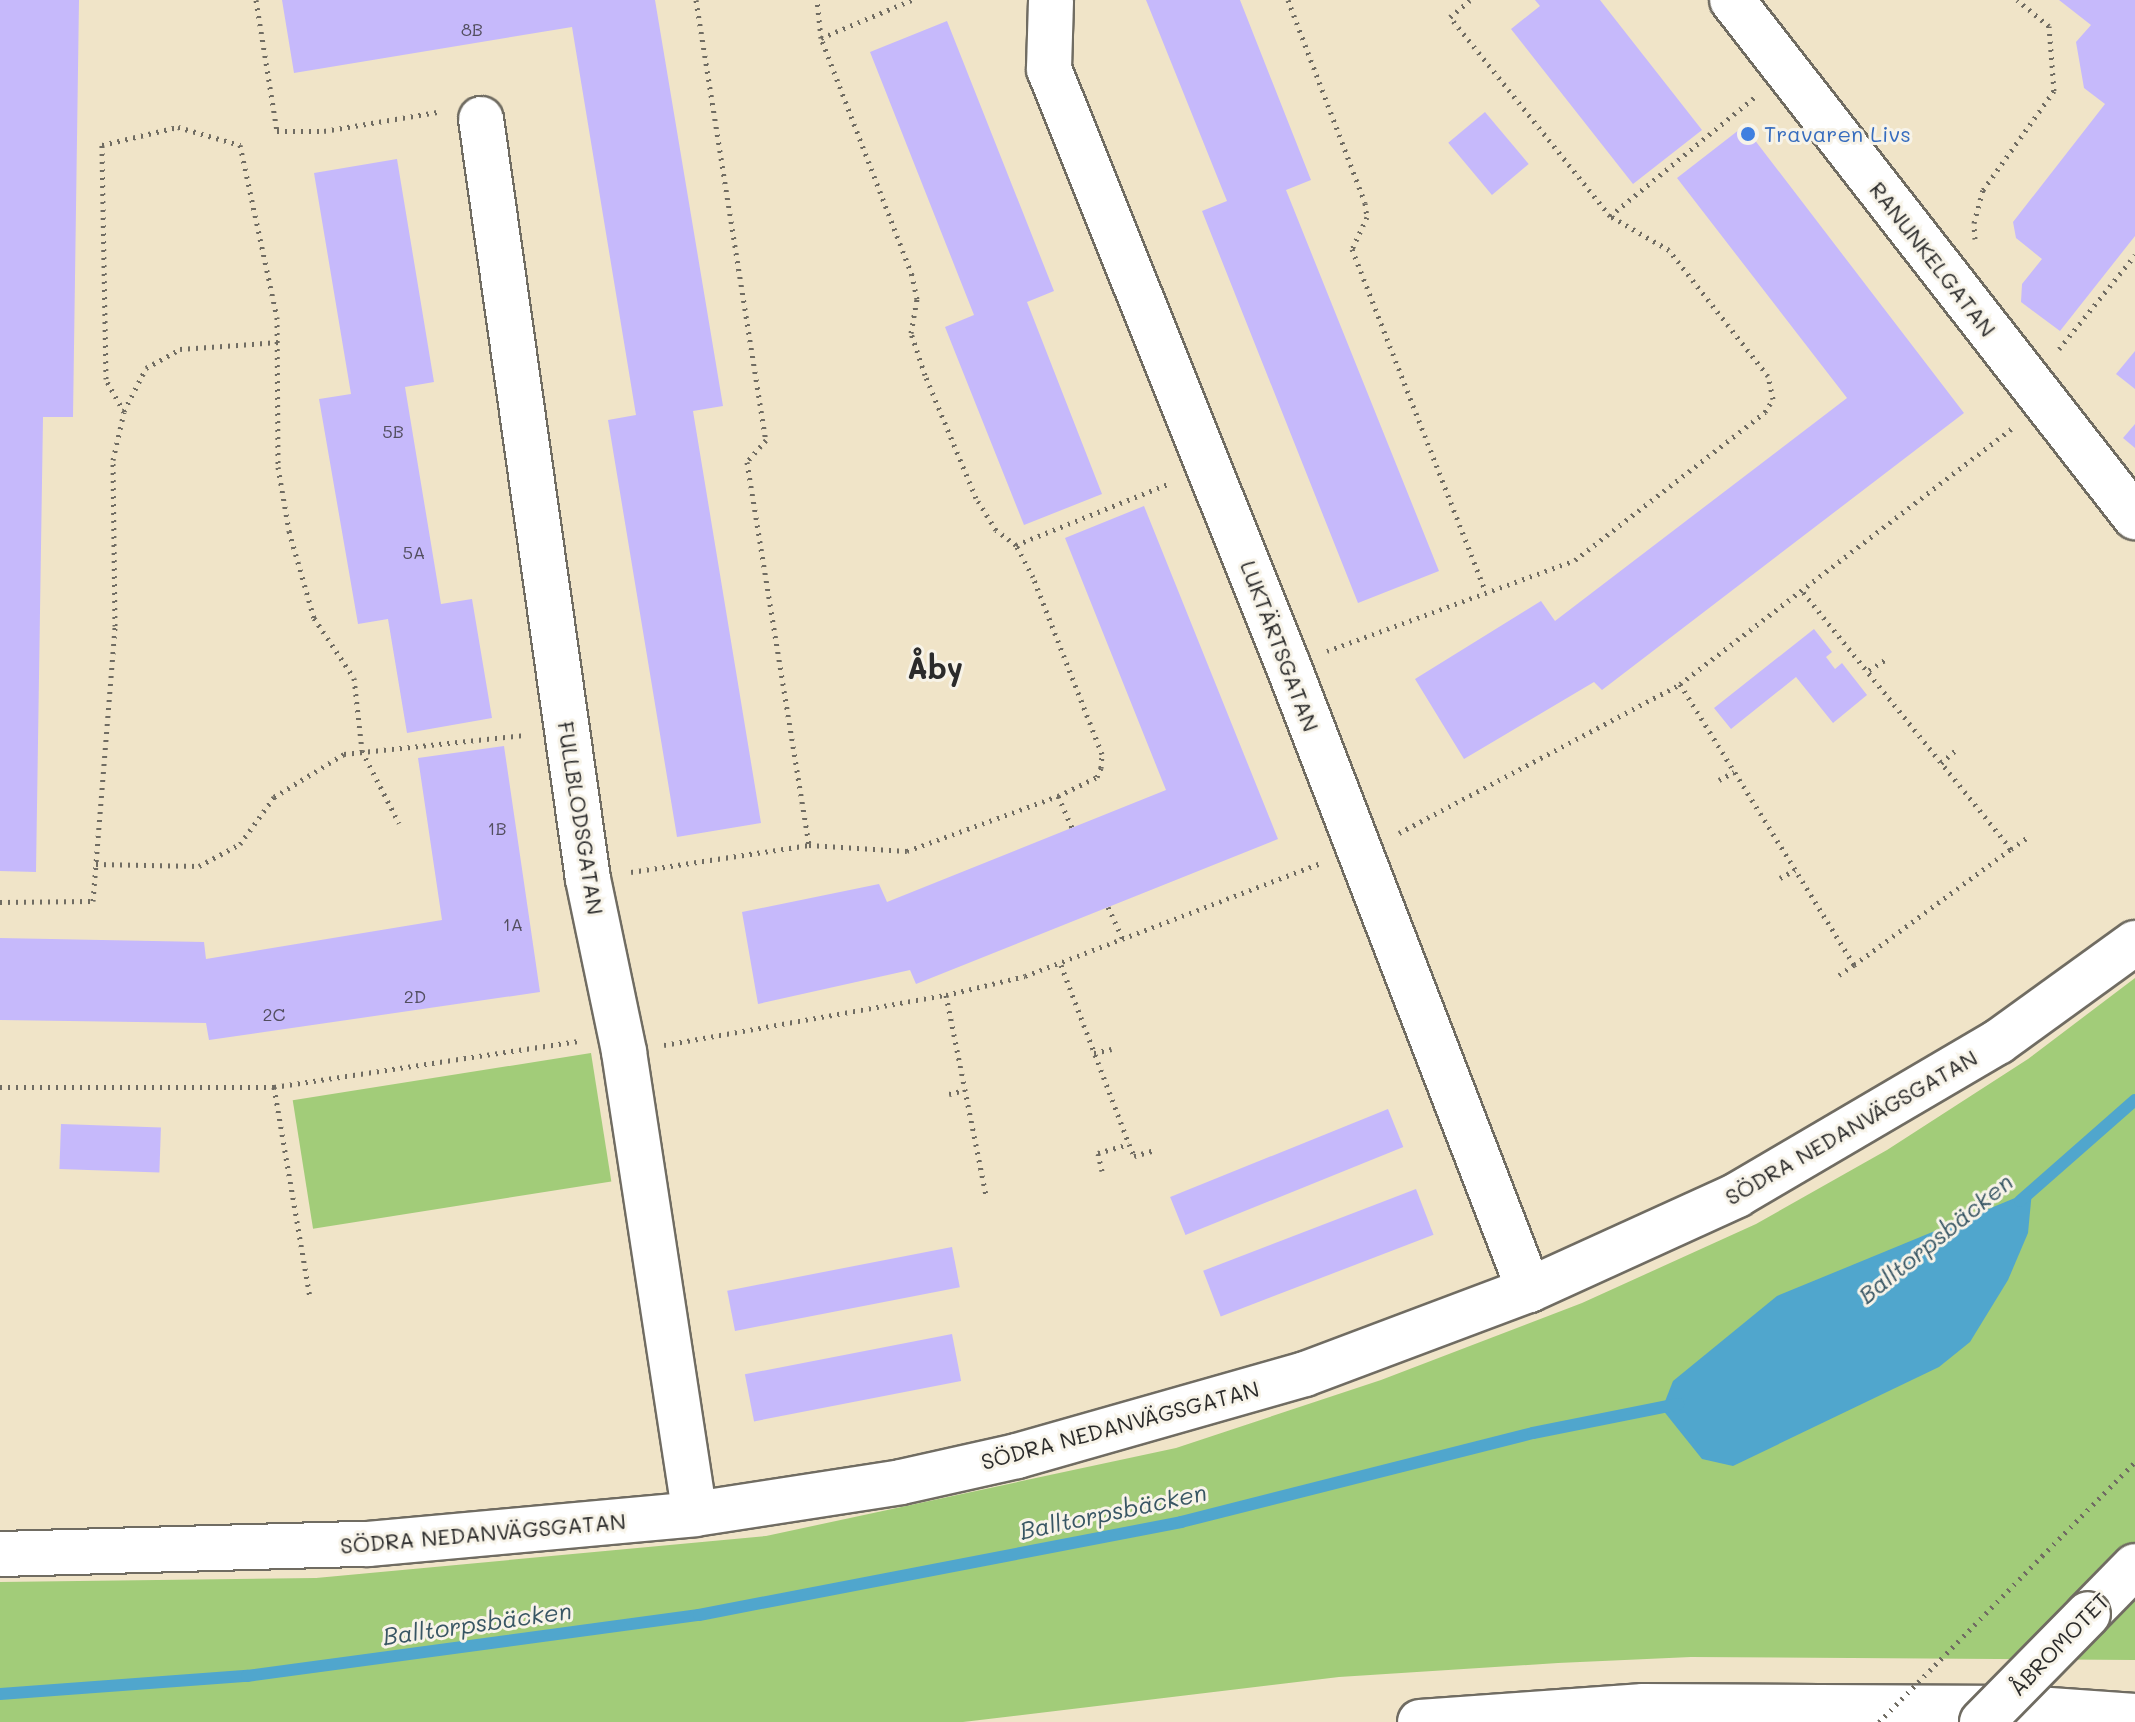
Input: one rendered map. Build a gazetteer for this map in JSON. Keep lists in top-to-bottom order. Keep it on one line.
{"streets":{"main road":["RANUNKELGATAN","LUKTÄRTSGATAN","FULLBLODSGATAN","SÖDRA NEDANVÄGSGATAN","ÅBROMOTET"]},"crossings":[["LUKTÄRTSGATAN","SÖDRA NEDANVÄGSGATAN"],["FULLBLODSGATAN","SÖDRA NEDANVÄGSGATAN"]],"districts":["Åby"],"water":["Balltorpsbäcken"],"places":["Travaren Livs"],"house_numbers":["8B","5B","5A","1B","1A","2D","2C"]}
